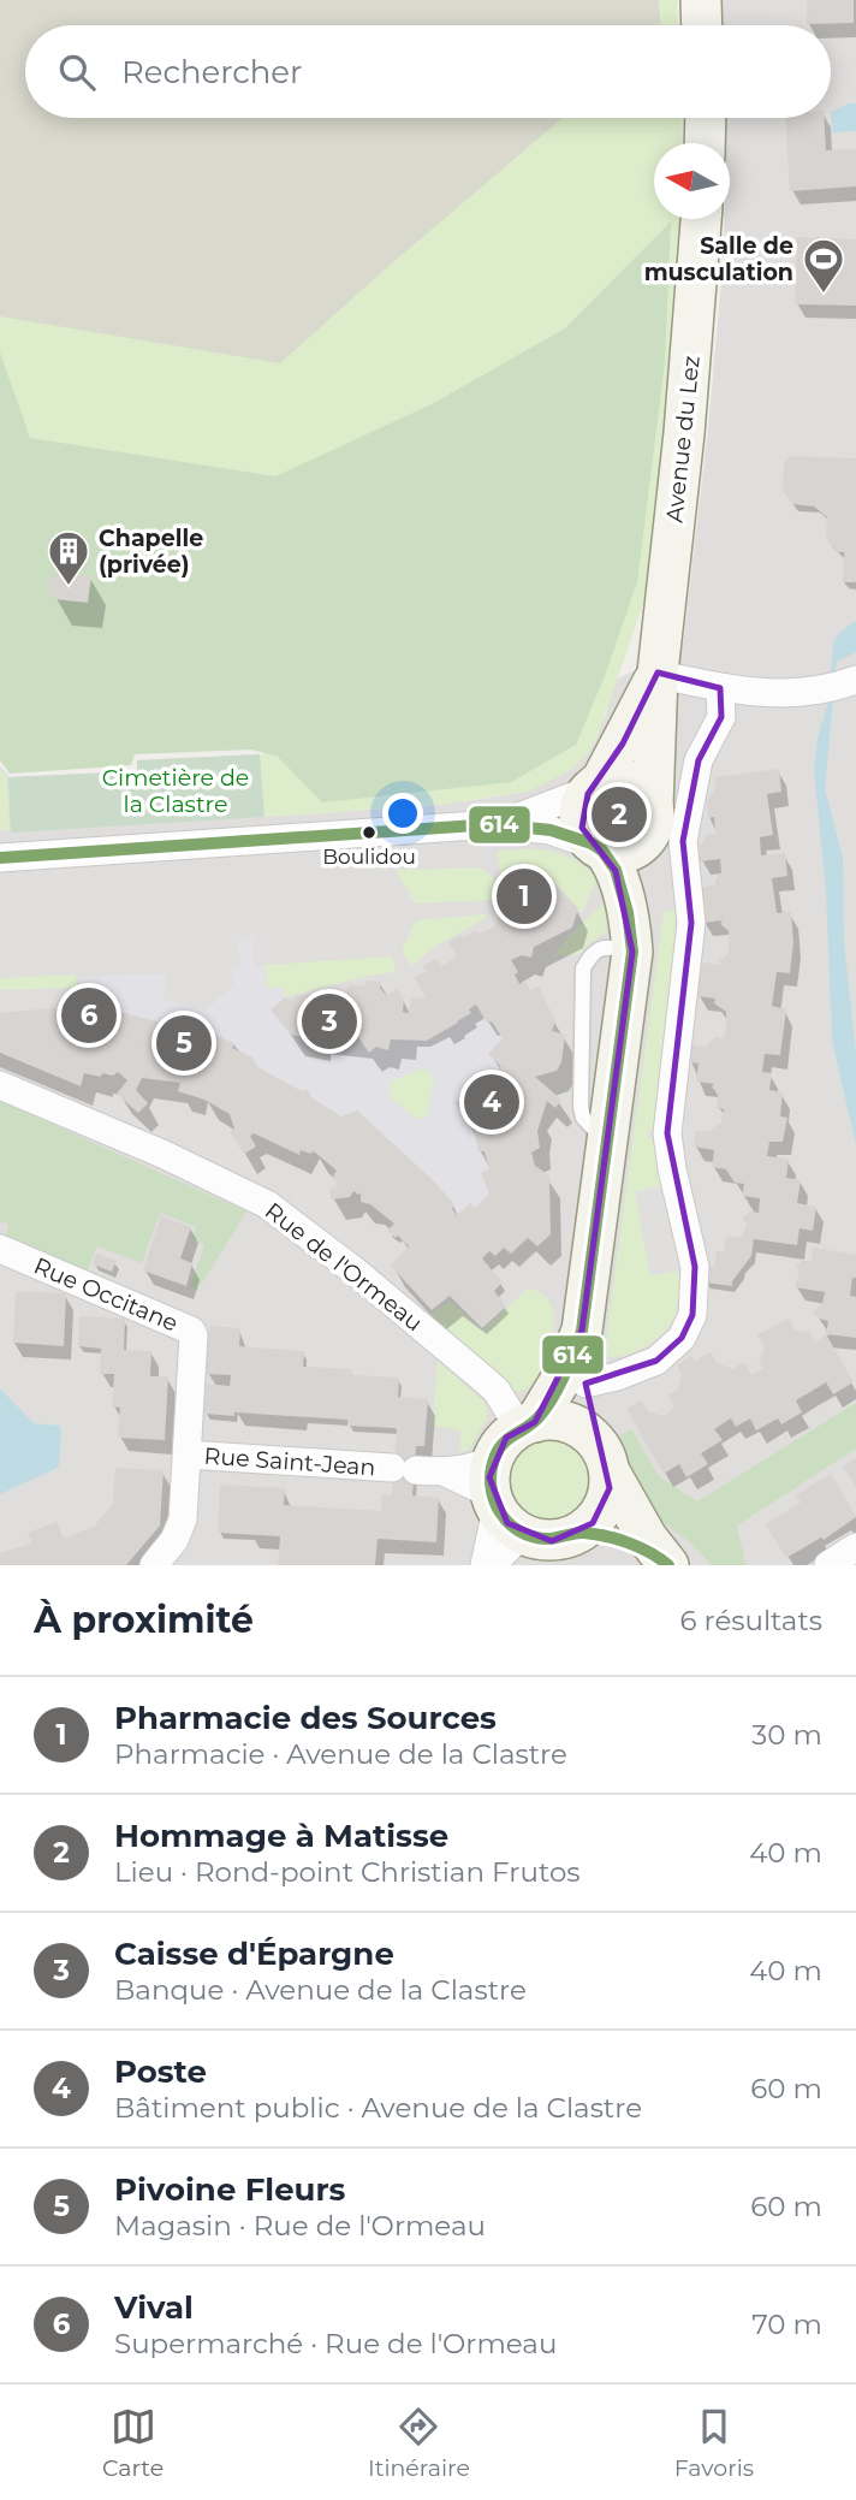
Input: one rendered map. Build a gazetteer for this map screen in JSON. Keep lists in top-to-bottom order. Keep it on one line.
{"streets":{"street":["Avenue du Lez","Rue de l'Ormeau","Rue Occitane","Rue Saint-Jean"]},"crossings":[["Rue de l'Ormeau","Rue Saint-Jean"],["Rue Occitane","Rue Saint-Jean"]],"parks":["Cimetière de la Clastre"],"places":{"sports":["Salle de musculation"],"building":["Chapelle (privée)"],"other":["Boulidou"]},"lines":["transit line 614"],"north":"left","page":{"search":"Rechercher","pins":["2","1","6","3","5","4"],"heading":["À proximité","6 résultats"],"list":[{"mark":"1","name":"Pharmacie des Sources","note":"Pharmacie · Avenue de la Clastre","value":"30 m"},{"mark":"2","name":"Hommage à Matisse","note":"Lieu · Rond-point Christian Frutos","value":"40 m"},{"mark":"3","name":"Caisse d'Épargne","note":"Banque · Avenue de la Clastre","value":"40 m"},{"mark":"4","name":"Poste","note":"Bâtiment public · Avenue de la Clastre","value":"60 m"},{"mark":"5","name":"Pivoine Fleurs","note":"Magasin · Rue de l'Ormeau","value":"60 m"},{"mark":"6","name":"Vival","note":"Supermarché · Rue de l'Ormeau","value":"70 m"}],"nav":["Carte","Itinéraire","Favoris"]}}
